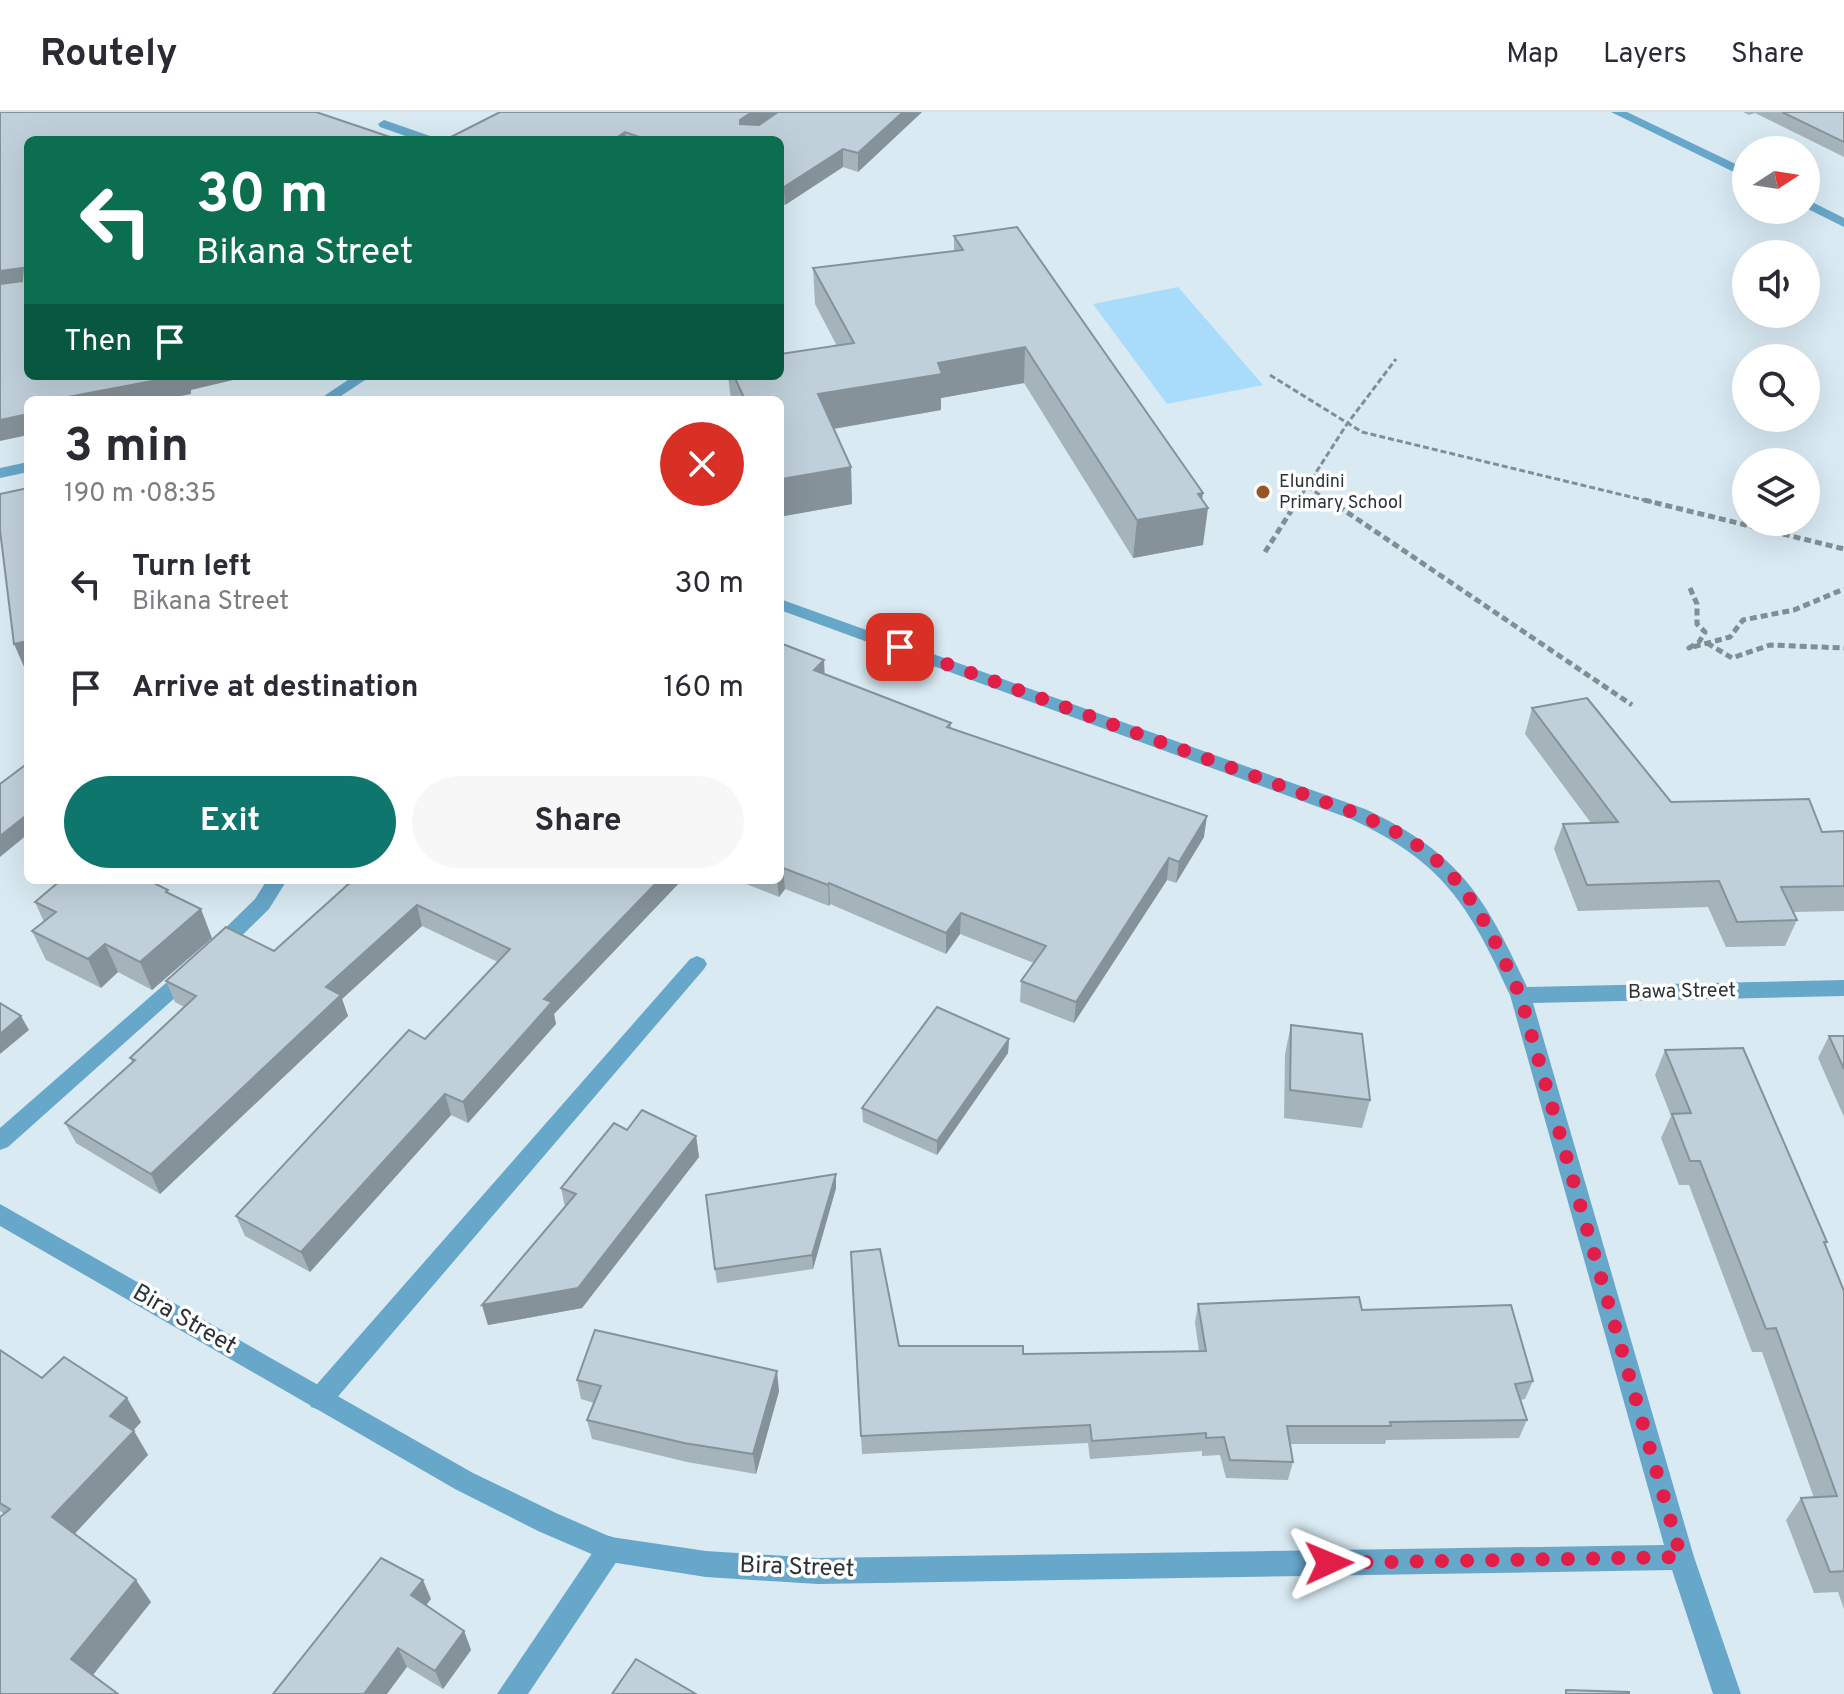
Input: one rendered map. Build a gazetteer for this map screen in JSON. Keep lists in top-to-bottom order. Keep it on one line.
{"streets":{"street":["Bawa Street","Bira Street"]},"places":["Elundini Primary School"],"north":"right","page":{"header":"Routely","nav":["Map","Layers","Share"],"turn":["30 m","Bikana Street"],"then":"Then","heading":["3 min","190 m · 08:35"],"list":[{"name":"Turn left","note":"Bikana Street","value":"30 m"},{"name":"Arrive at destination","value":"160 m"}],"buttons":["Exit","Share"]}}
